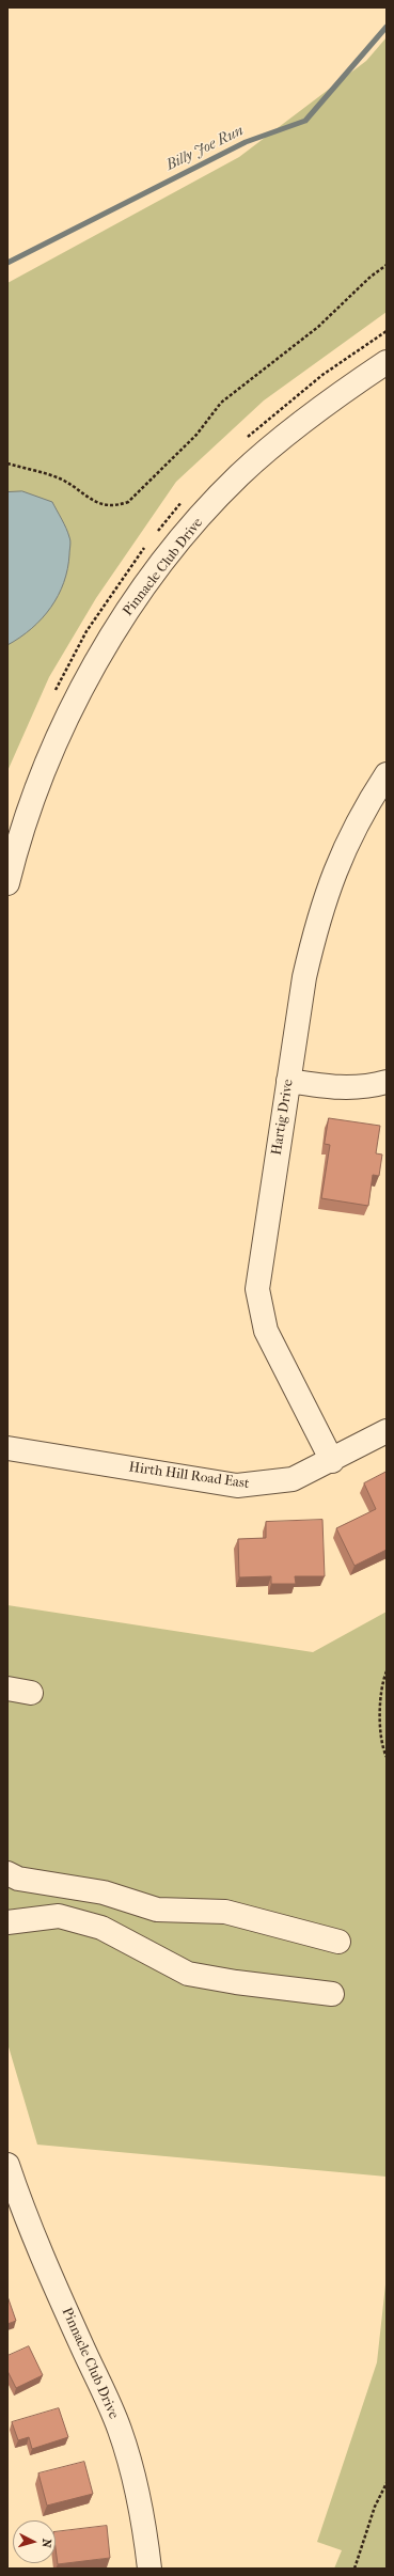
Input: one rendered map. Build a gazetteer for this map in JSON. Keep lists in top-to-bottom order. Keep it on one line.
{"streets":{"street":["Pinnacle Club Drive","Hartig Drive","Hirth Hill Road East"]},"crossings":[["Hartig Drive","Hirth Hill Road East"]],"water":["Billy Joe Run"],"north":"right"}
